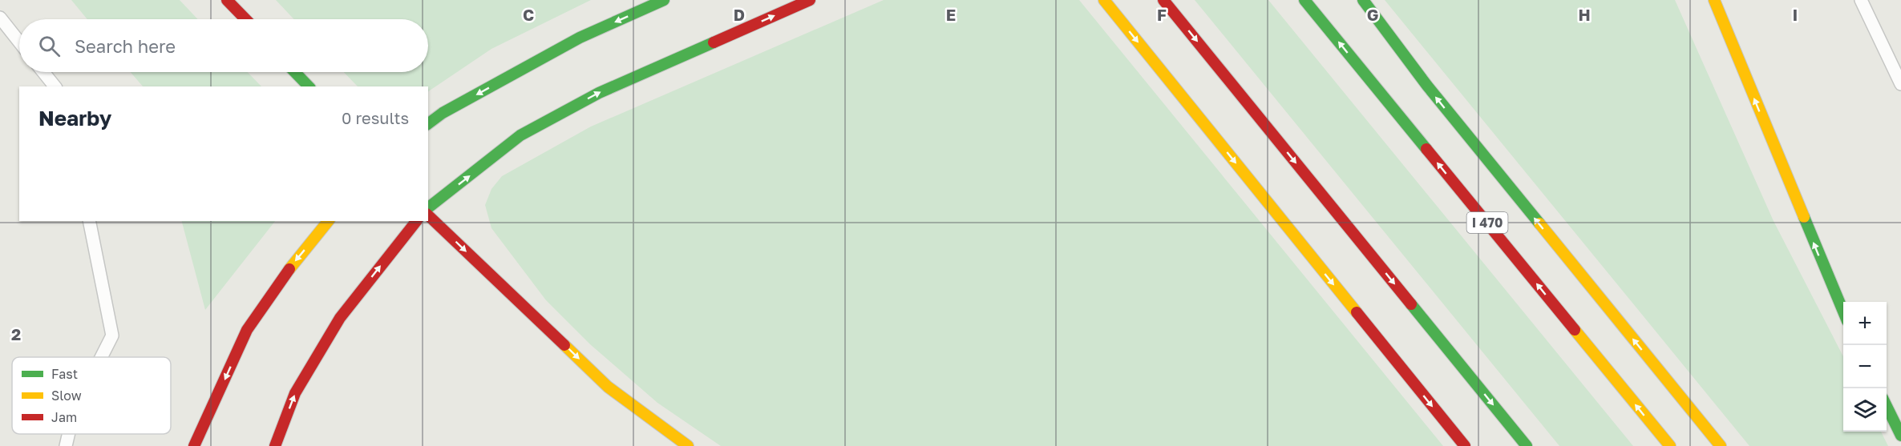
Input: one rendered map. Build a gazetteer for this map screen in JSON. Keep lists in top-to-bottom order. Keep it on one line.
{"streets":{"main road":["I 470"]},"legend":["Fast","Slow","Jam"],"page":{"search":"Search here","heading":["Nearby","0 results"],"map_buttons":["+","−"]},"grid":{"columns":["C","D","E","F","G","H","I"],"rows":["2"]}}
